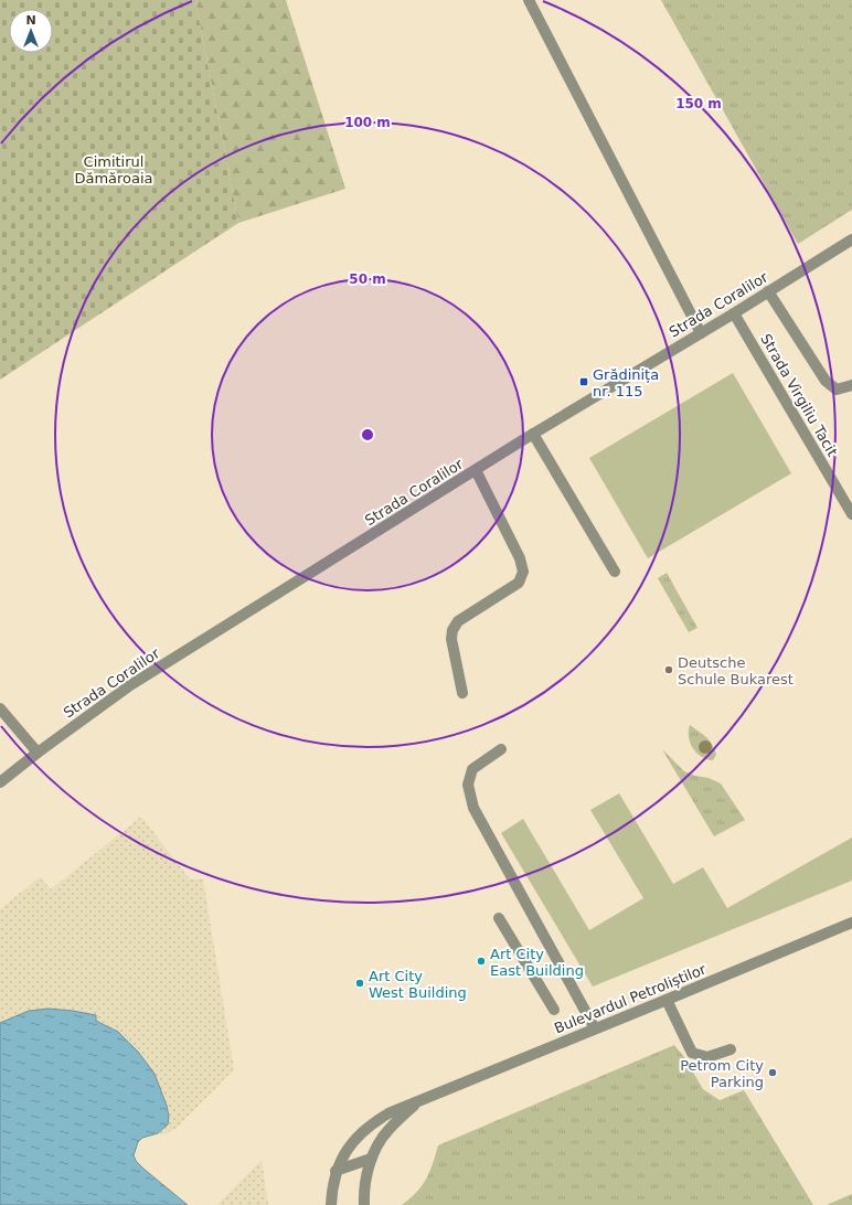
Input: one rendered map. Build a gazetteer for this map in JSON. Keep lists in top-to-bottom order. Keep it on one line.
{"streets":{"street":["Strada Coralilor","Strada Virgiliu Tacit","Bulevardul Petroliștilor"]},"crossings":[["Strada Coralilor","Strada Virgiliu Tacit"]],"parks":["Cimitirul Dămăroaia"],"places":{"transit":["Grădinița nr. 115"],"other":["Deutsche Schule Bukarest","Art City East Building","Art City West Building","Petrom City Parking"]},"north":"top","rings":["150 m","100 m","50 m"]}
